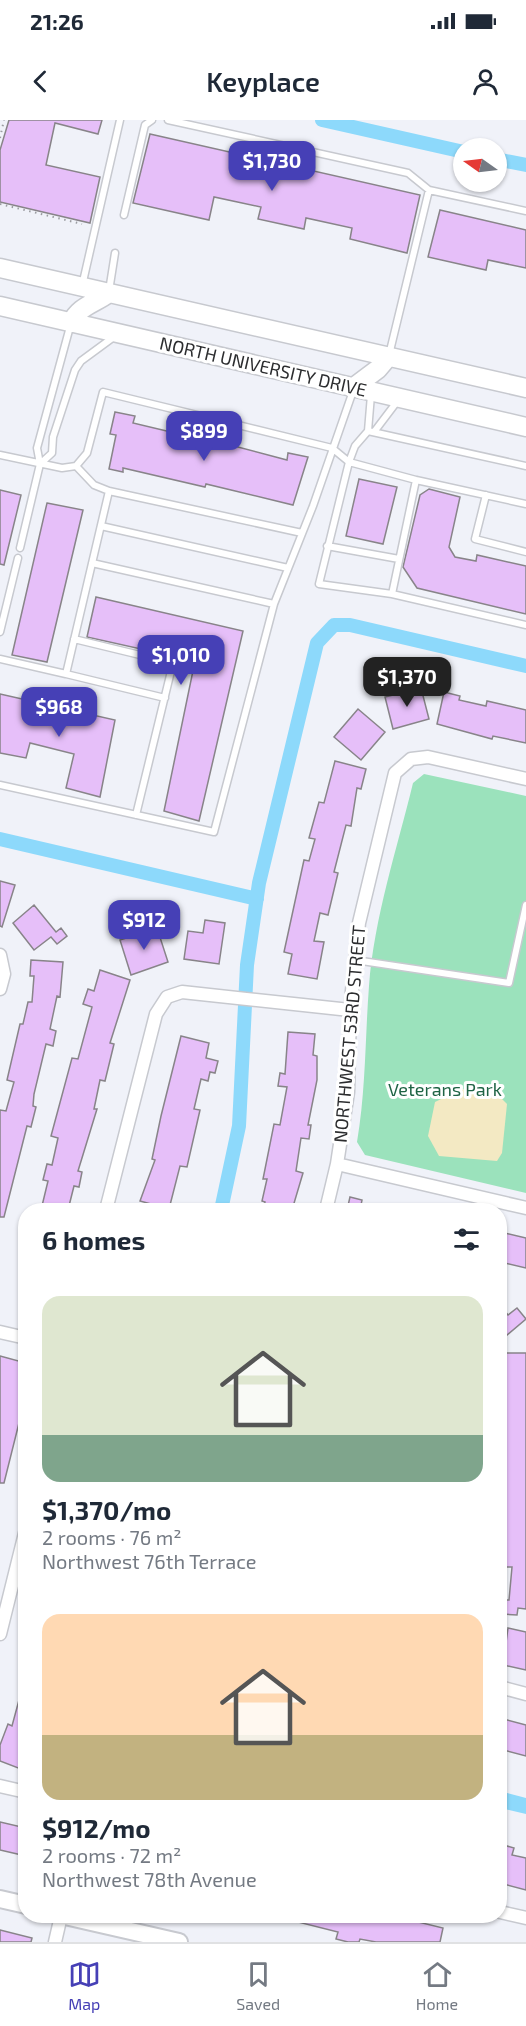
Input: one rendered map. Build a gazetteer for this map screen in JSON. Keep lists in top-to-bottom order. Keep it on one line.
{"streets":{"main road":["NORTH UNIVERSITY DRIVE"],"street":["NORTHWEST 53RD STREET"]},"parks":["Veterans Park"],"north":"left","page":{"status":"21:26","header":"Keyplace","price":["$1,730","$899","$1,010","$1,370","$968","$912"],"heading":"6 homes","list":[{"name":"$1,370/mo","note":"2 rooms · 76 m² · Northwest 76th Terrace"},{"name":"$912/mo","note":"2 rooms · 72 m² · Northwest 78th Avenue"}],"tabs":["Map","Saved","Home"]}}
